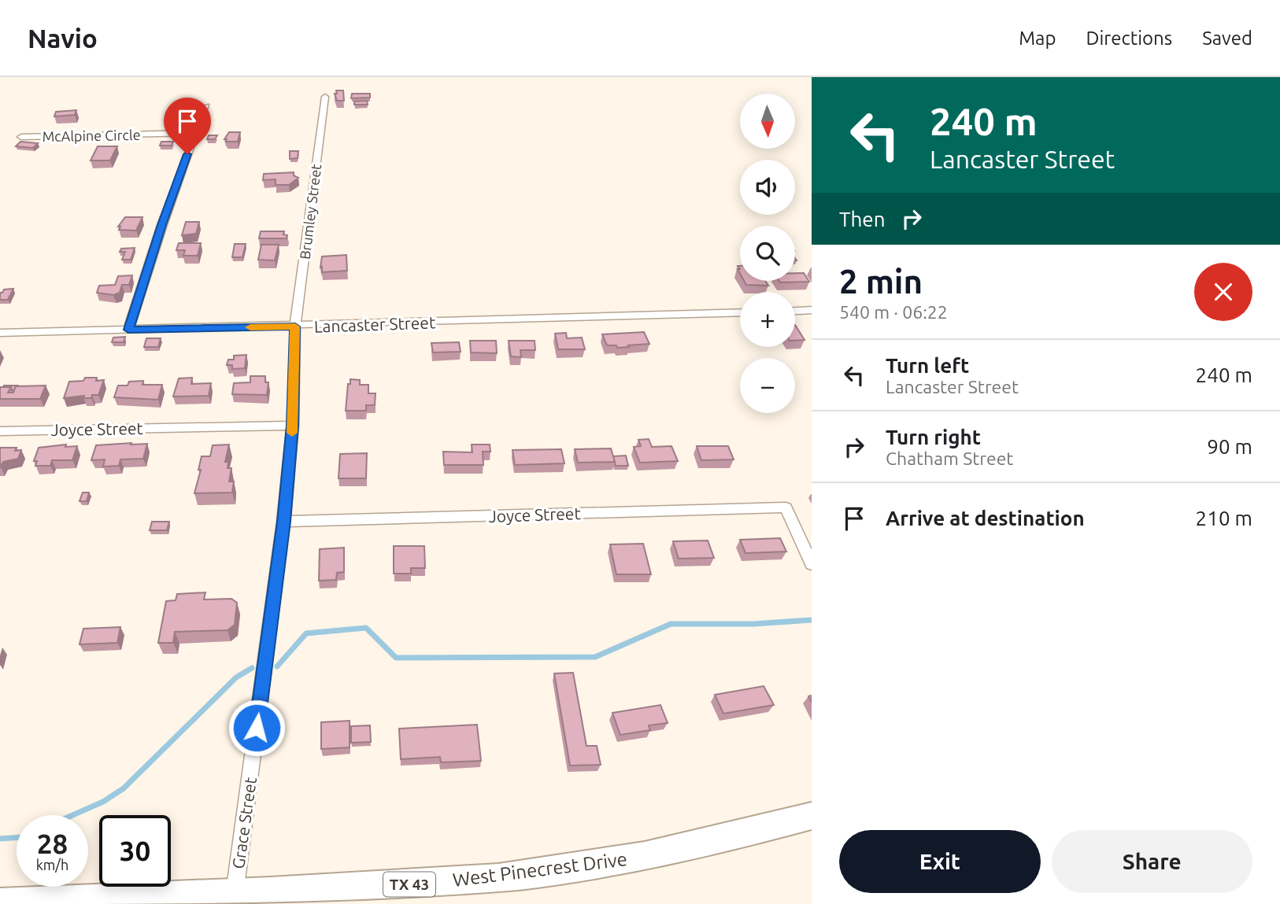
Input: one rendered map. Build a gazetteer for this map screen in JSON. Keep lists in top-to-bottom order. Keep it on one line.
{"streets":{"main road":["West Pinecrest Drive","TX 43"],"street":["McAlpine Circle","Brumley Street","Lancaster Street","Joyce Street","Grace Street"]},"crossings":[["Brumley Street","Lancaster Street"],["Brumley Street","Grace Street"],["Lancaster Street","Grace Street"],["Joyce Street","Grace Street"],["Grace Street","West Pinecrest Drive"]],"north":"bottom","page":{"header":"Navio","nav":["Map","Directions","Saved"],"turn":["240 m","Lancaster Street"],"map_buttons":["+","−"],"then":"Then","heading":["2 min","540 m · 06:22"],"list":[{"name":"Turn left","note":"Lancaster Street","value":"240 m"},{"name":"Turn right","note":"Chatham Street","value":"90 m"},{"name":"Arrive at destination","value":"210 m"}],"speed":"28 km/h","limit":"30","buttons":["Exit","Share"]}}
